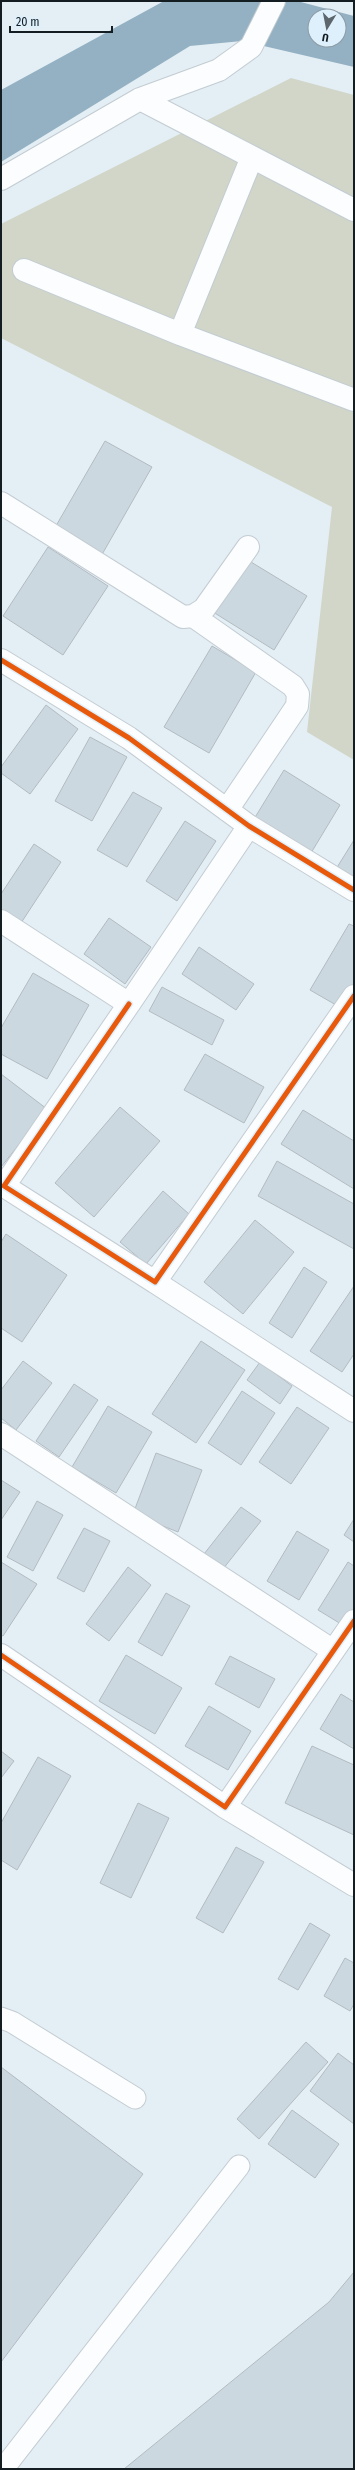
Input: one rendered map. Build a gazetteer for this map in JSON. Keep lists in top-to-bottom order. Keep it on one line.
{"scale_bar":"20 m","north":"bottom"}
